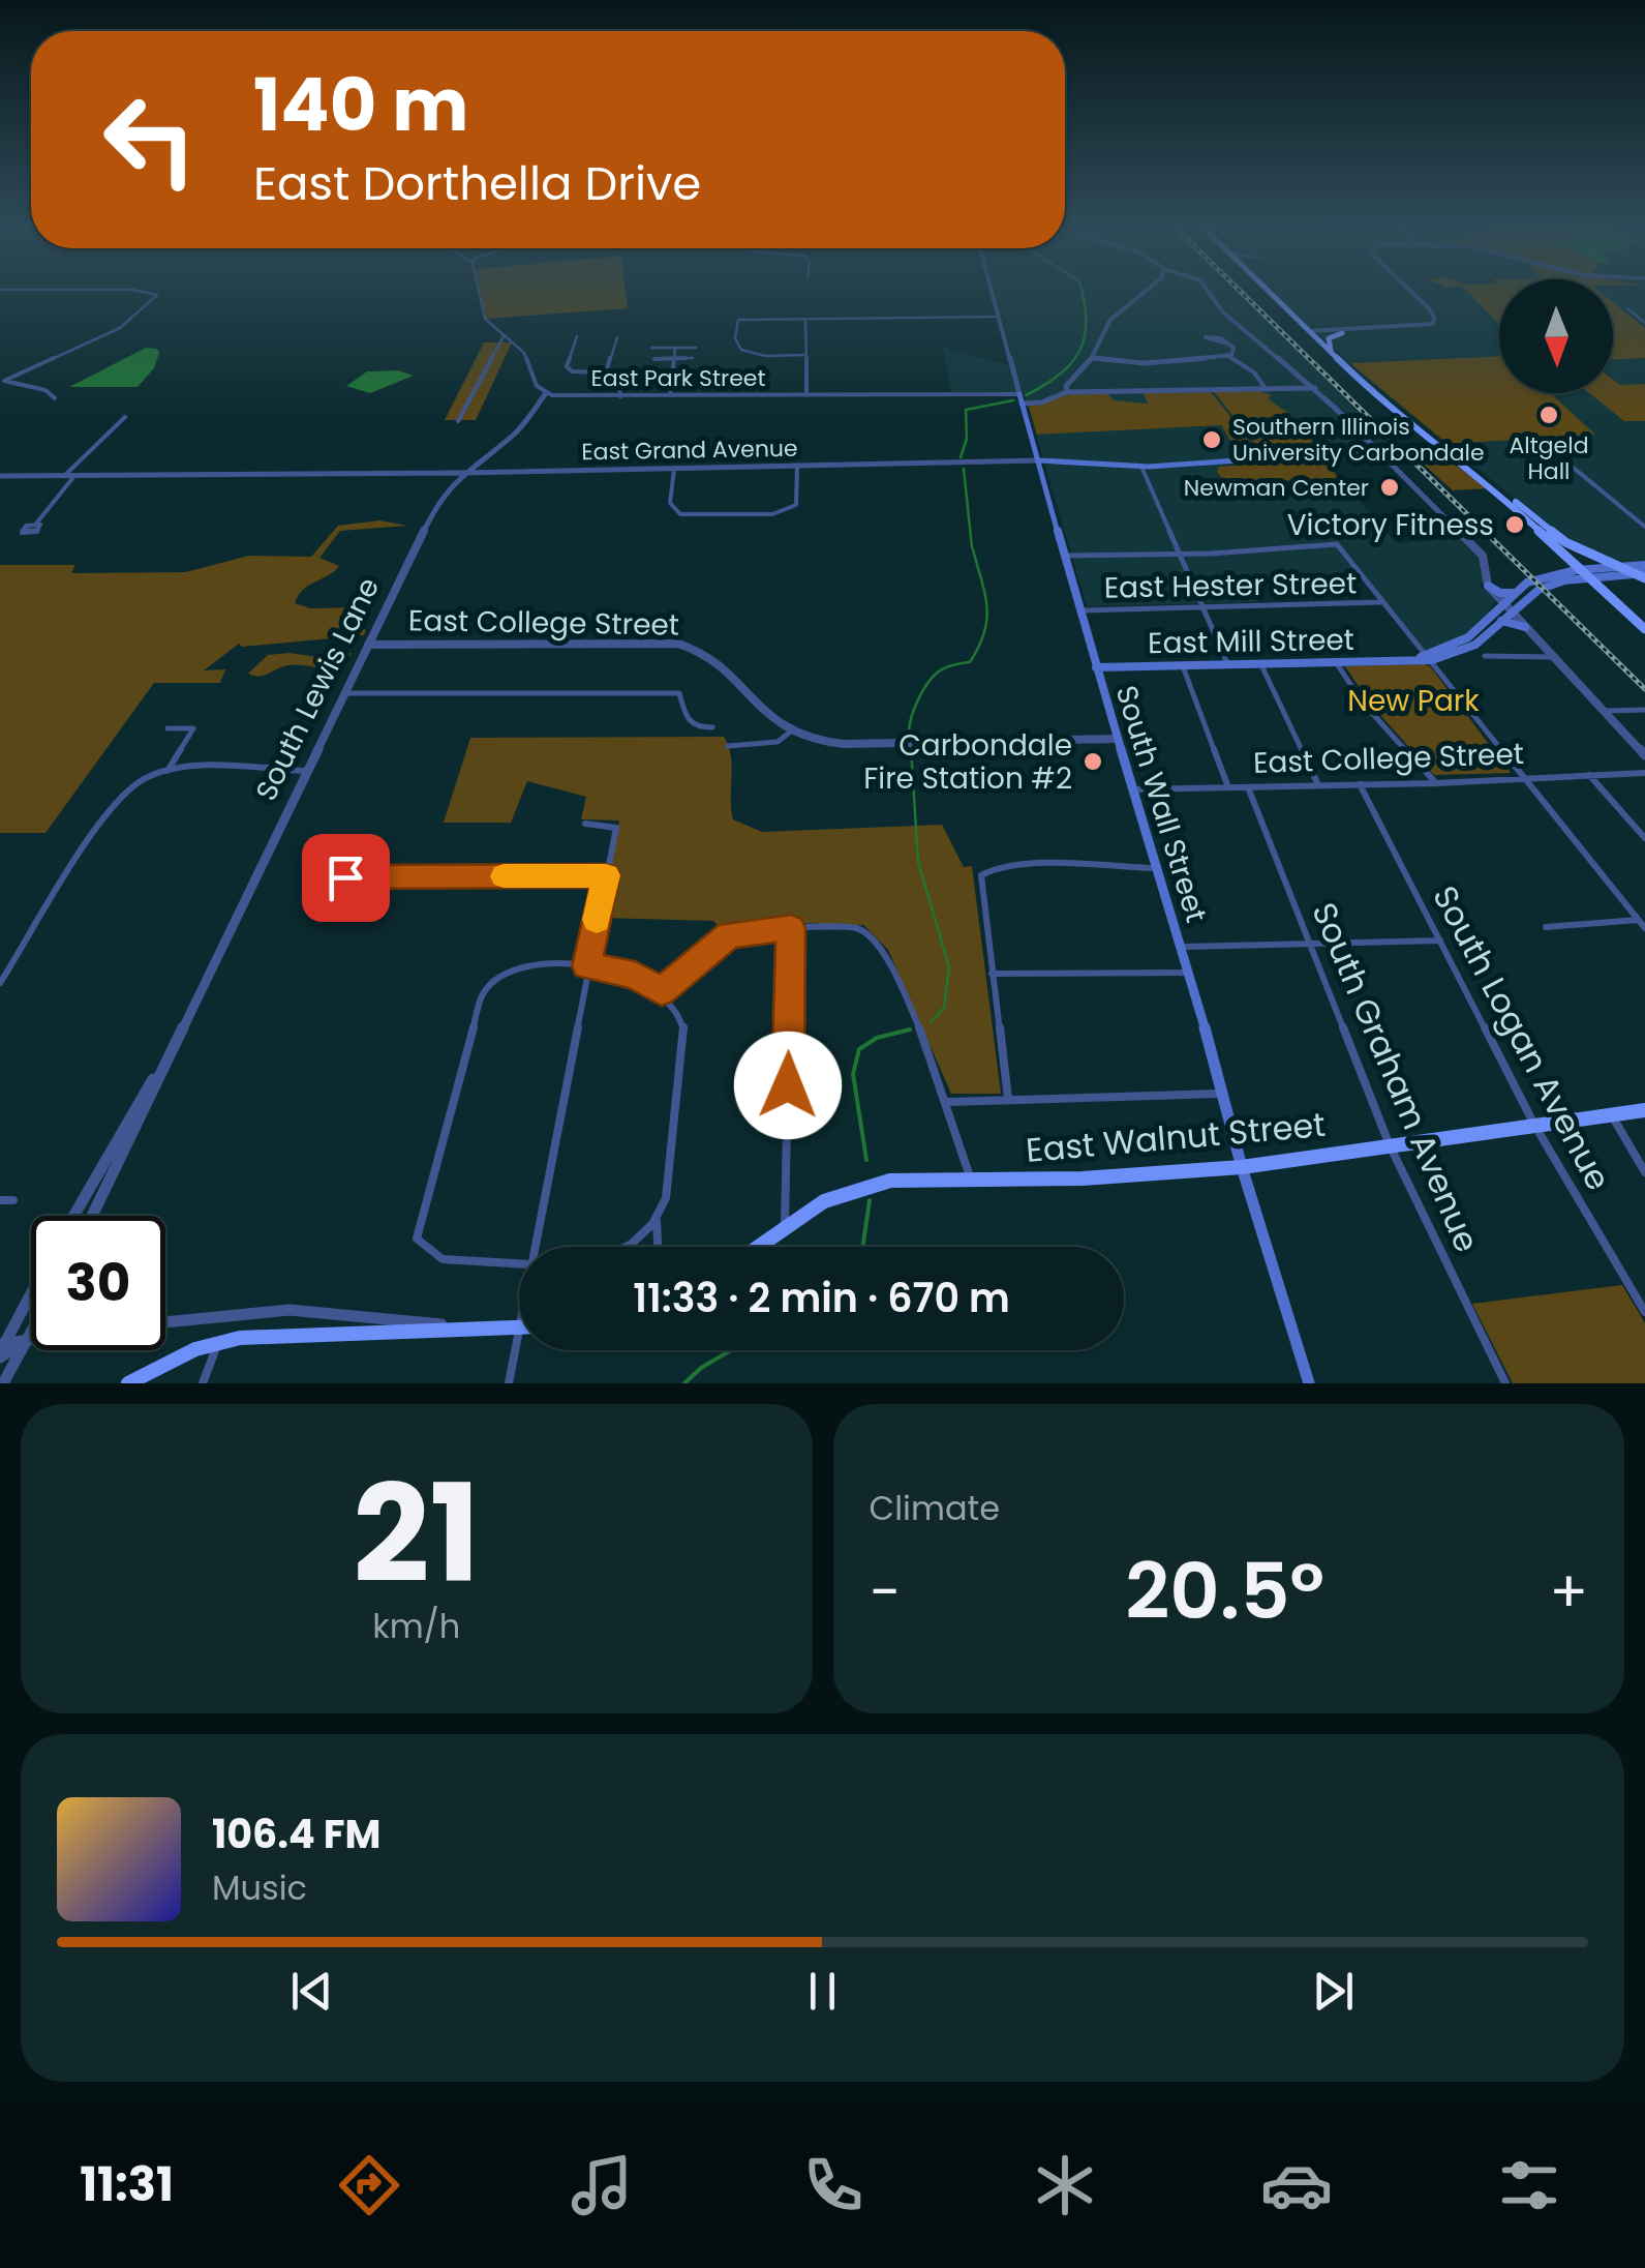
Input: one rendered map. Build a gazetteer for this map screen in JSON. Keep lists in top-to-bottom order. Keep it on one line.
{"streets":{"highway":["East Walnut Street"],"main road":["East Grand Avenue","East Mill Street","South Wall Street"],"street":["East Park Street","East Hester Street","East College Street","South Lewis Lane","South Logan Avenue","South Graham Avenue"]},"crossings":[["East Park Street","South Lewis Lane"],["East Park Street","South Wall Street"],["East Grand Avenue","South Lewis Lane"],["East Grand Avenue","South Wall Street"],["East Hester Street","South Wall Street"],["East College Street","South Lewis Lane"],["East College Street","South Wall Street"],["East College Street","South Logan Avenue"],["East College Street","South Graham Avenue"],["East Mill Street","South Wall Street"],["South Wall Street","East Walnut Street"],["South Logan Avenue","East Walnut Street"],["South Graham Avenue","East Walnut Street"]],"parks":["New Park"],"places":["Altgeld Hall","Southern Illinois University Carbondale","Newman Center","Victory Fitness","Carbondale Fire Station #2"],"north":"bottom","page":{"turn":["140 m","East Dorthella Drive"],"limit":"30","trip":"11:33 · 2 min · 670 m","tile":[["21","km/h"],"Climate"],"heat":["−","20.5°","+"],"song":["106.4 FM","Music"],"tabs":"11:31"}}
